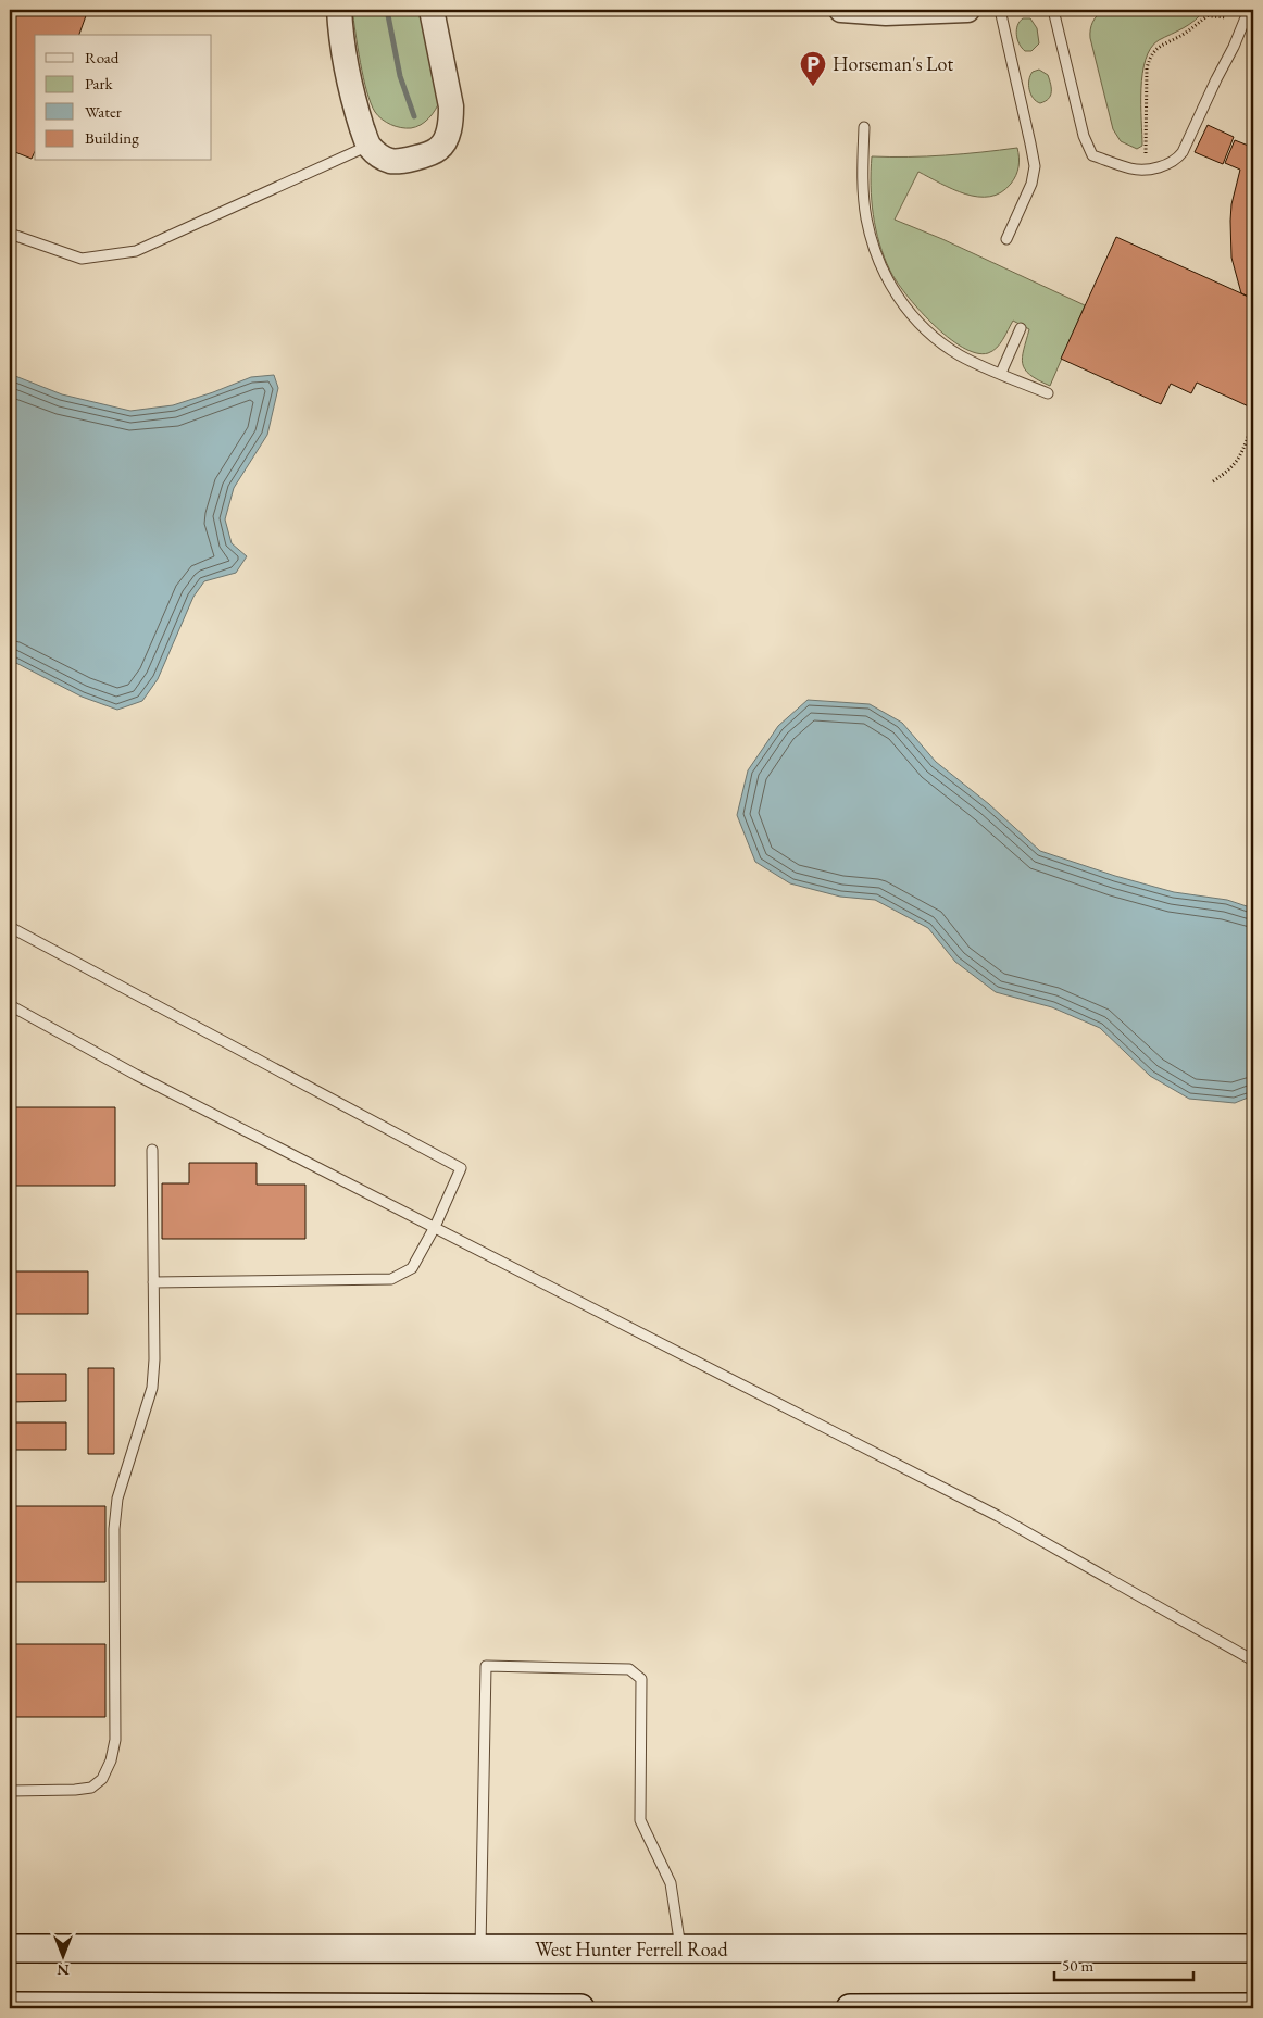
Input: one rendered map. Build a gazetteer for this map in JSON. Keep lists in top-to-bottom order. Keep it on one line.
{"streets":{"main road":["West Hunter Ferrell Road"]},"places":{"parking":["Horseman's Lot"]},"legend":["Road","Park","Water","Building"],"scale_bar":"50 m","north":"bottom"}
